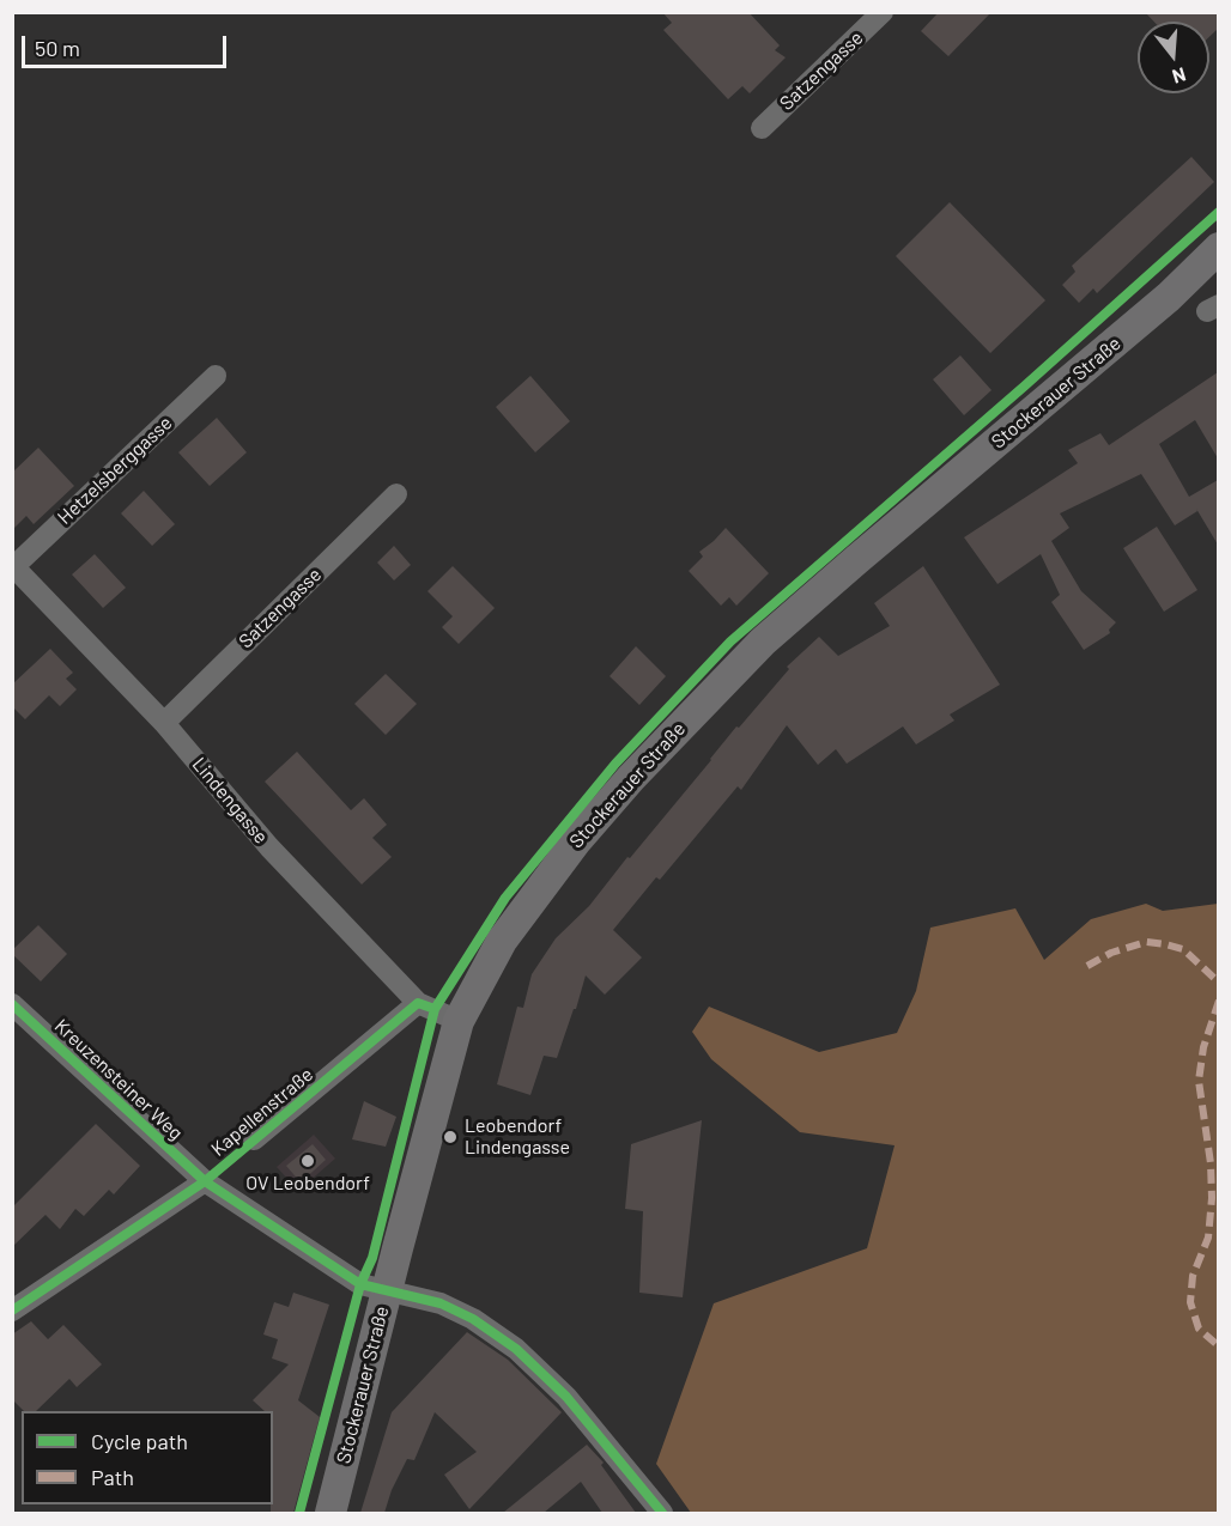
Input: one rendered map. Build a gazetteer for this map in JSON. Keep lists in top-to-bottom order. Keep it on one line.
{"streets":{"street":["Satzengasse","Stockerauer Straße","Hetzelsberggasse","Lindengasse","Kreuzensteiner Weg","Kapellenstraße"]},"crossings":[["Satzengasse","Lindengasse"],["Stockerauer Straße","Lindengasse"],["Stockerauer Straße","Kreuzensteiner Weg"],["Hetzelsberggasse","Lindengasse"],["Lindengasse","Kapellenstraße"],["Kreuzensteiner Weg","Kapellenstraße"]],"places":["Leobendorf Lindengasse","OV Leobendorf"],"legend":["Cycle path","Path"],"scale_bar":"50 m","north":"bottom"}
